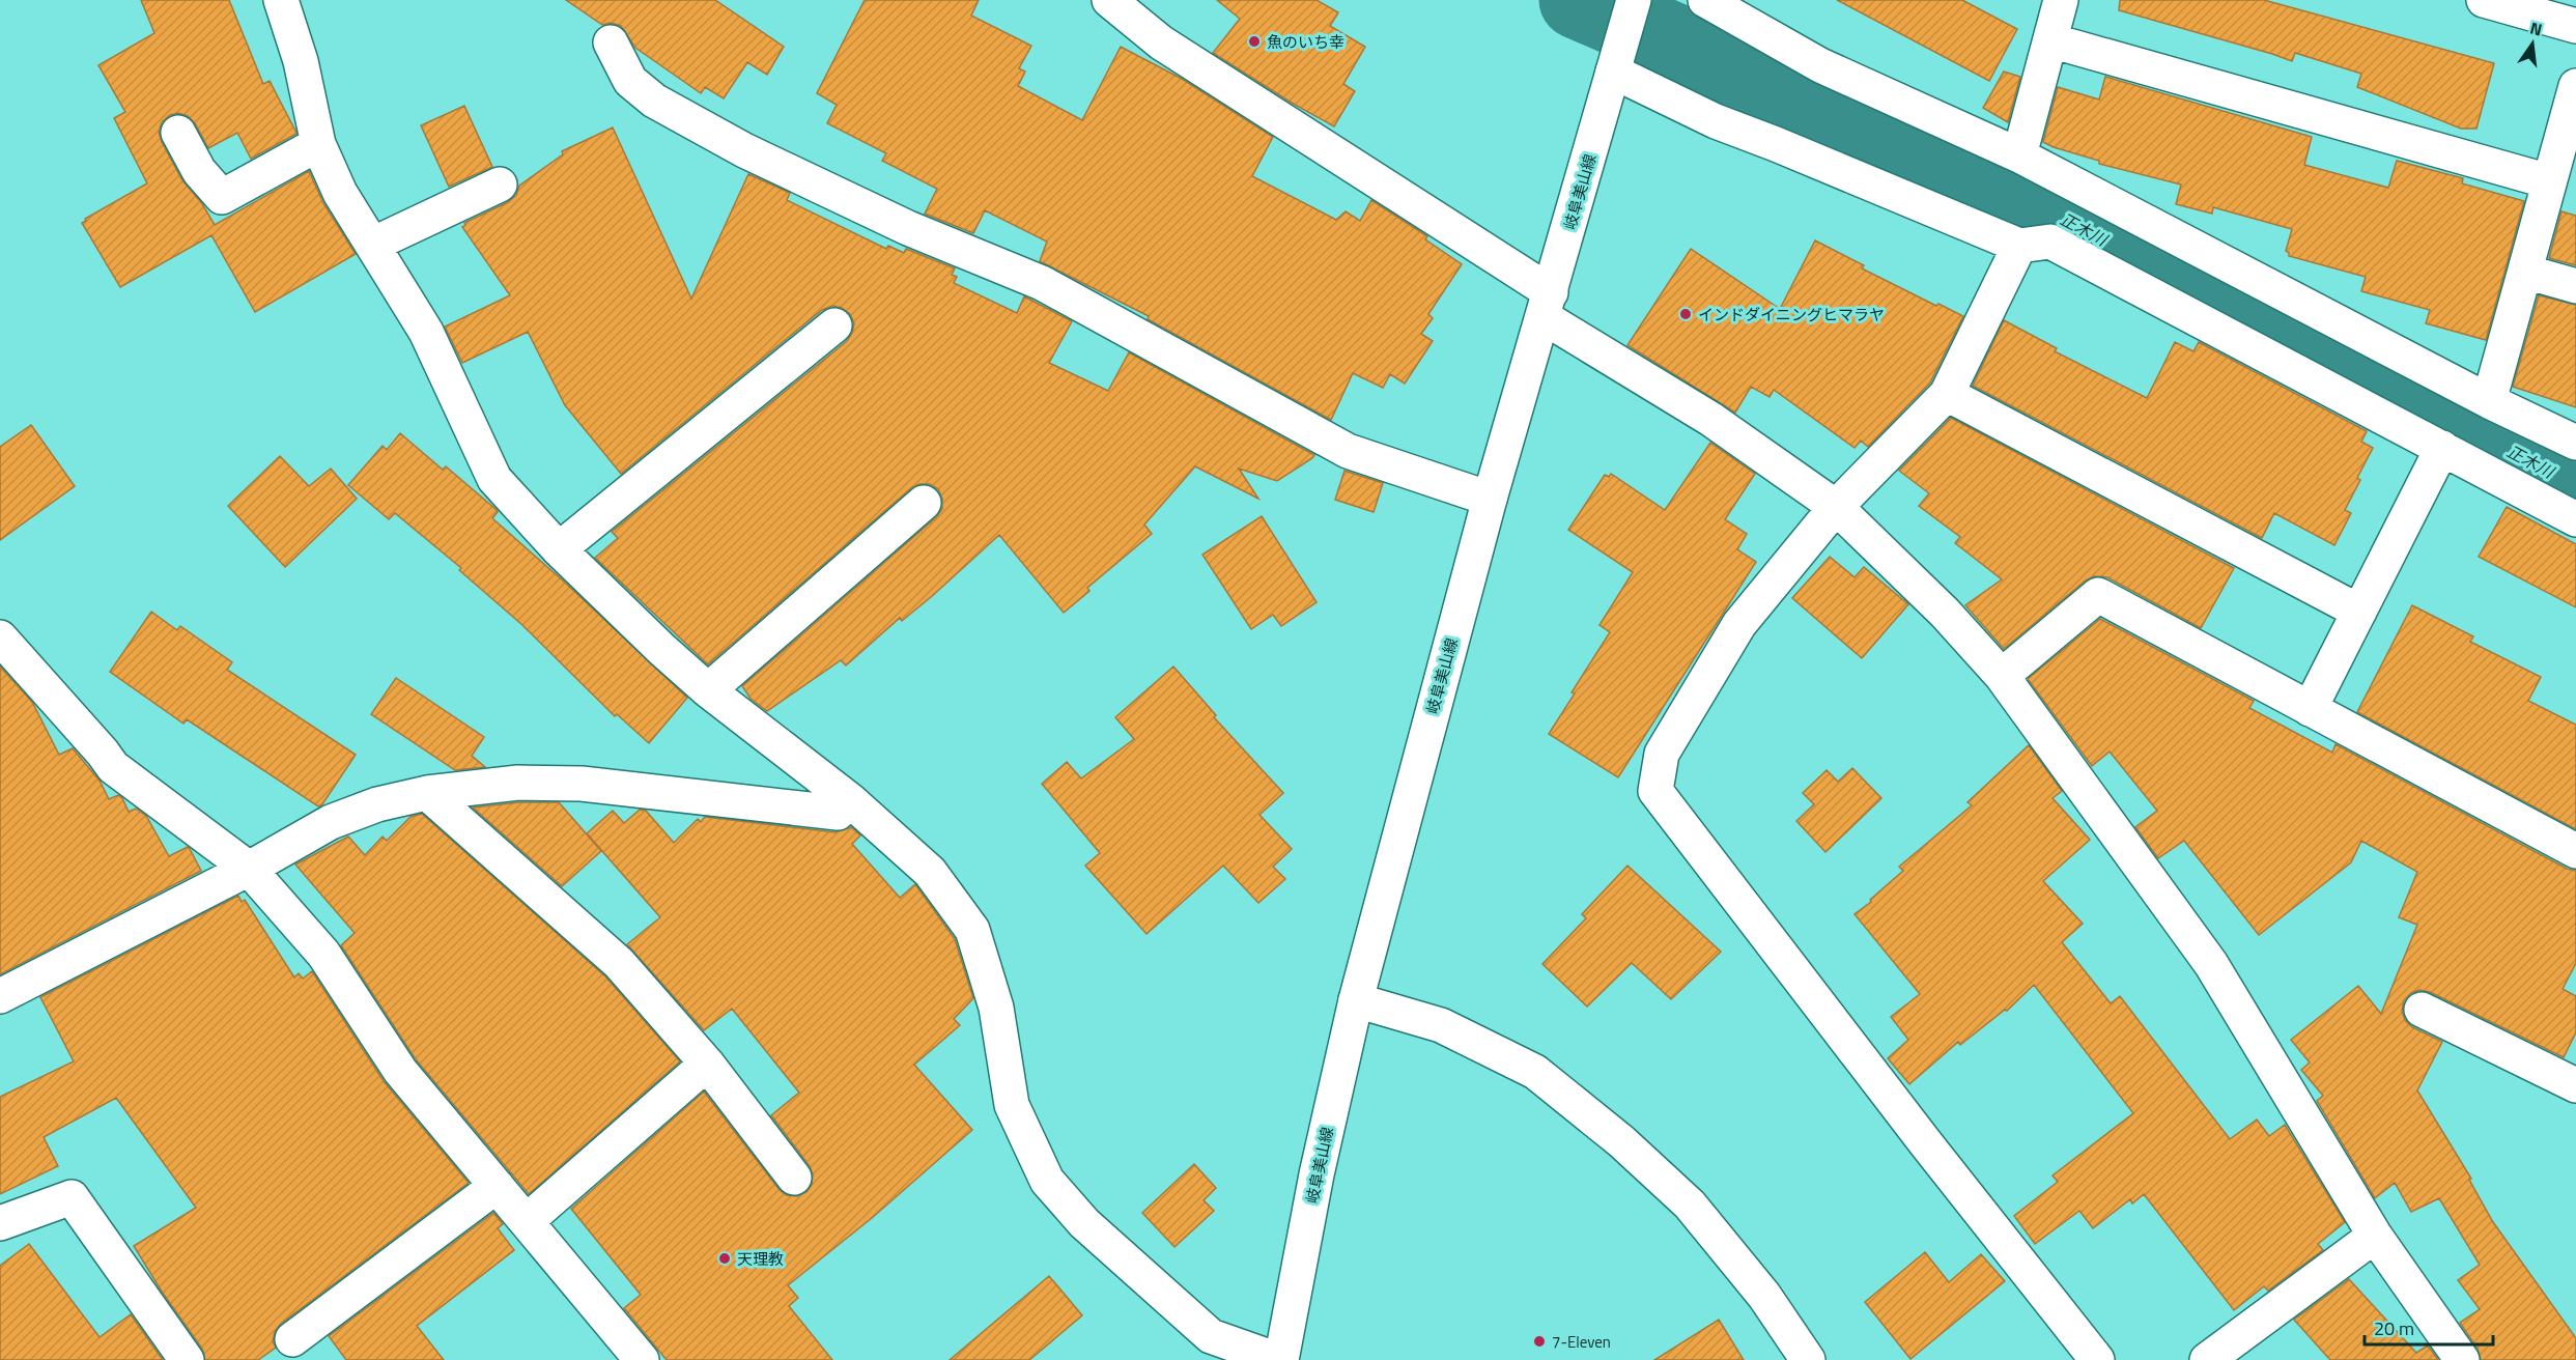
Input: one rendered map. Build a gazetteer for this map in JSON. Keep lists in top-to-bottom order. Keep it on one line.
{"streets":{"street":["岐阜美山線"]},"water":["正木川"],"places":["魚のいち幸","インドダイニングヒマラヤ","天理教","7-Eleven"],"scale_bar":"20 m","north":"top"}
